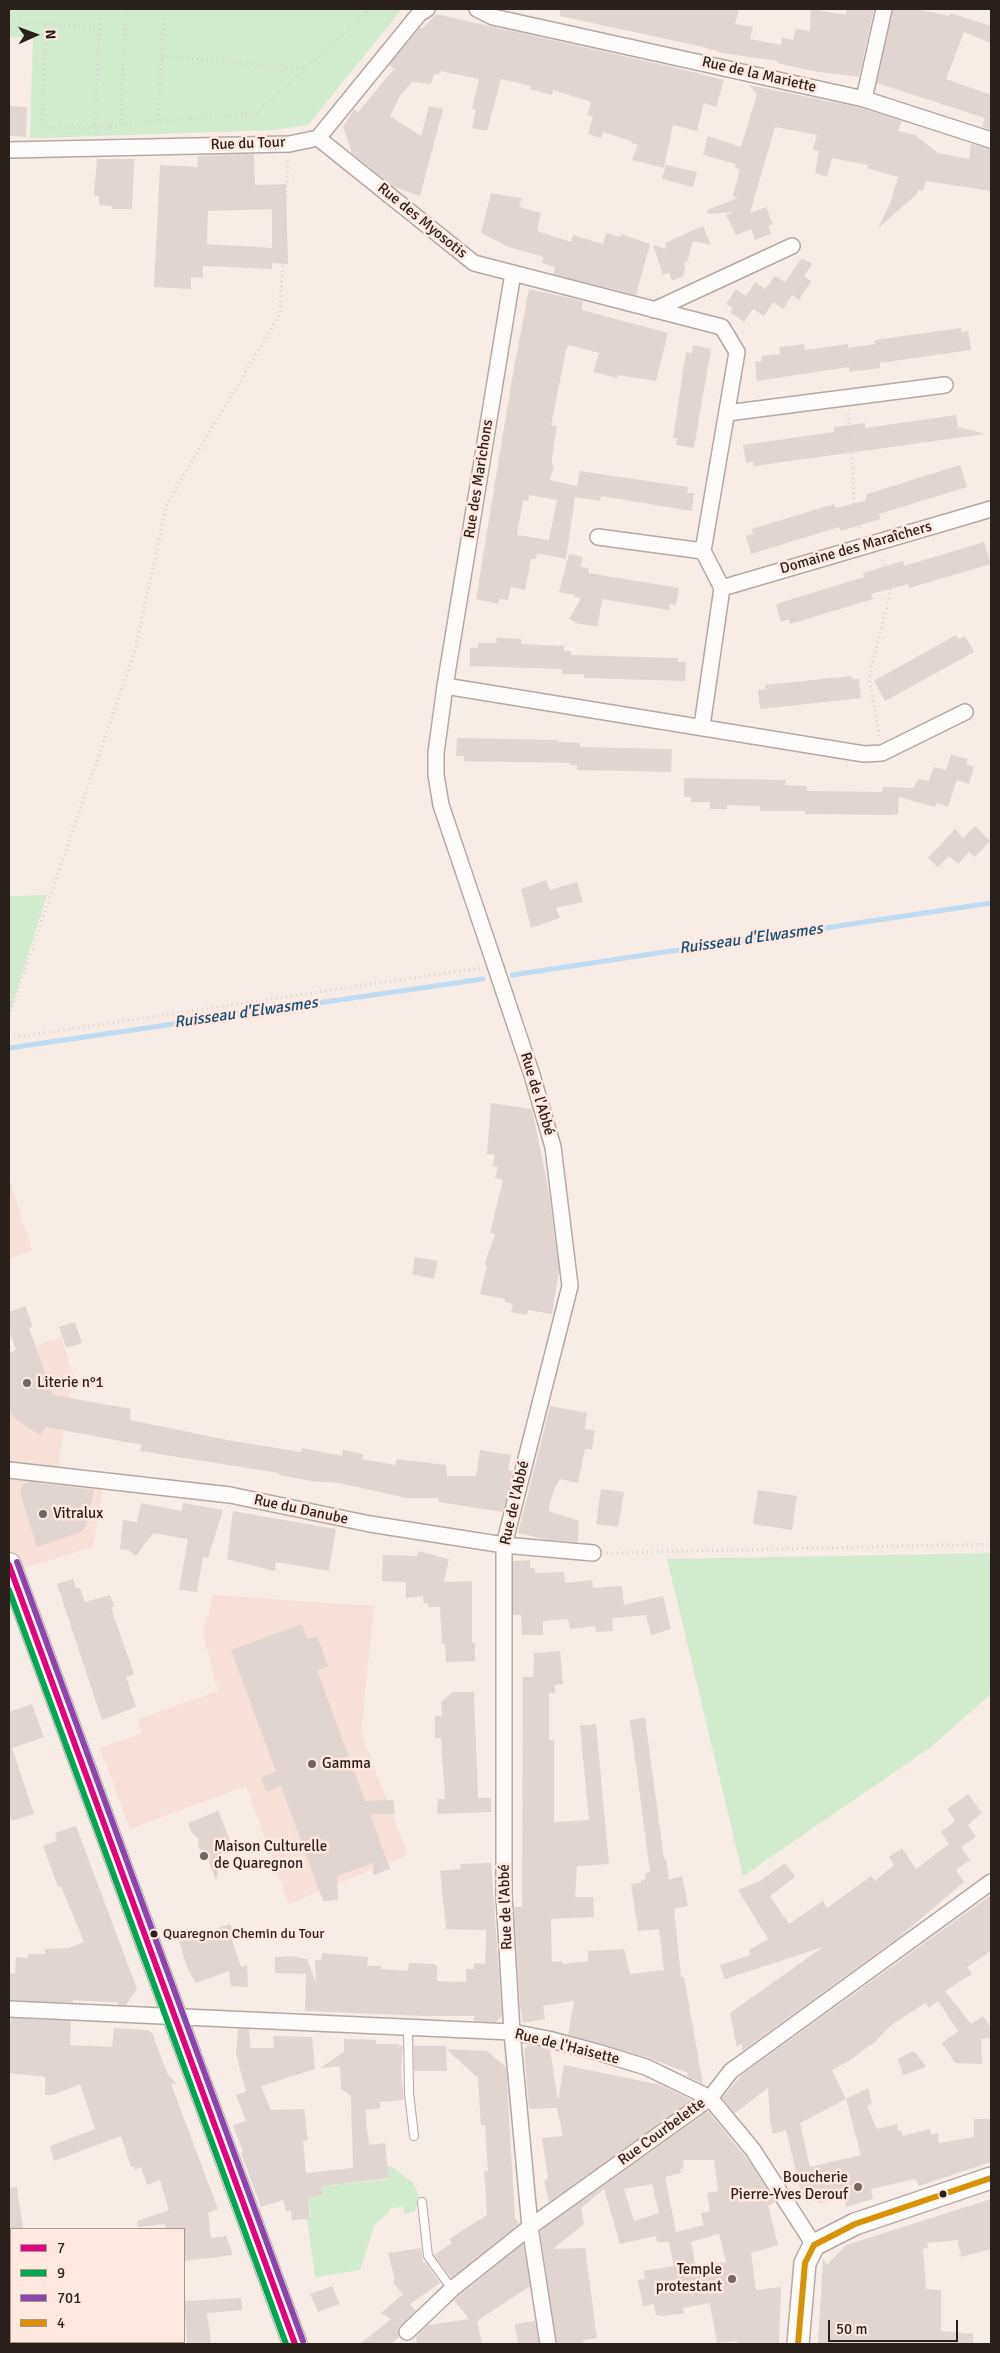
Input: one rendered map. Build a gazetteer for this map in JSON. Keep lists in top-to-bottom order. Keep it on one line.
{"streets":{"street":["Rue de la Mariette","Rue du Tour","Rue des Myosotis","Rue des Marichons","Domaine des Maraîchers","Rue de l'Abbé","Rue du Danube","Rue de l'Haisette","Rue Courbelette"]},"crossings":[["Rue du Tour","Rue des Myosotis"],["Rue des Myosotis","Rue des Marichons"],["Rue des Marichons","Rue de l'Abbé"],["Rue de l'Abbé","Rue du Danube"],["Rue de l'Abbé","Rue de l'Haisette"],["Rue de l'Abbé","Rue Courbelette"],["Rue de l'Haisette","Rue Courbelette"]],"water":["Ruisseau d'Elwasmes"],"places":["Literie n°1","Vitralux","Gamma","Maison Culturelle de Quaregnon","Quaregnon Chemin du Tour","Boucherie Pierre-Yves Derouf","Temple protestant"],"lines":["transit line 701","transit line 7","transit line 9","transit line 4"],"legend":["7","9","701","4"],"scale_bar":"50 m","north":"right"}
